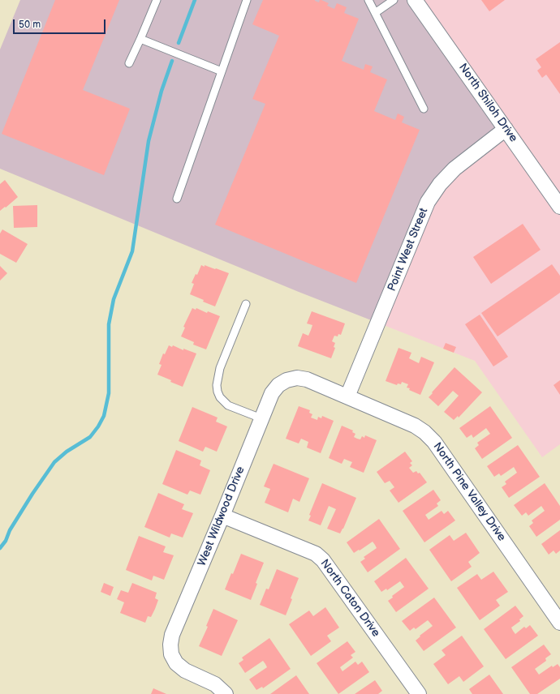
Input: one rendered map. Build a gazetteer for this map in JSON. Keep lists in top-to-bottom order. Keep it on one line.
{"streets":{"street":["North Shiloh Drive","Point West Street","North Pine Valley Drive","West Wildwood Drive","North Caton Drive"]},"crossings":[["North Shiloh Drive","Point West Street"],["Point West Street","North Pine Valley Drive"],["Point West Street","West Wildwood Drive"],["North Pine Valley Drive","West Wildwood Drive"],["West Wildwood Drive","North Caton Drive"]],"scale_bar":"50 m"}
